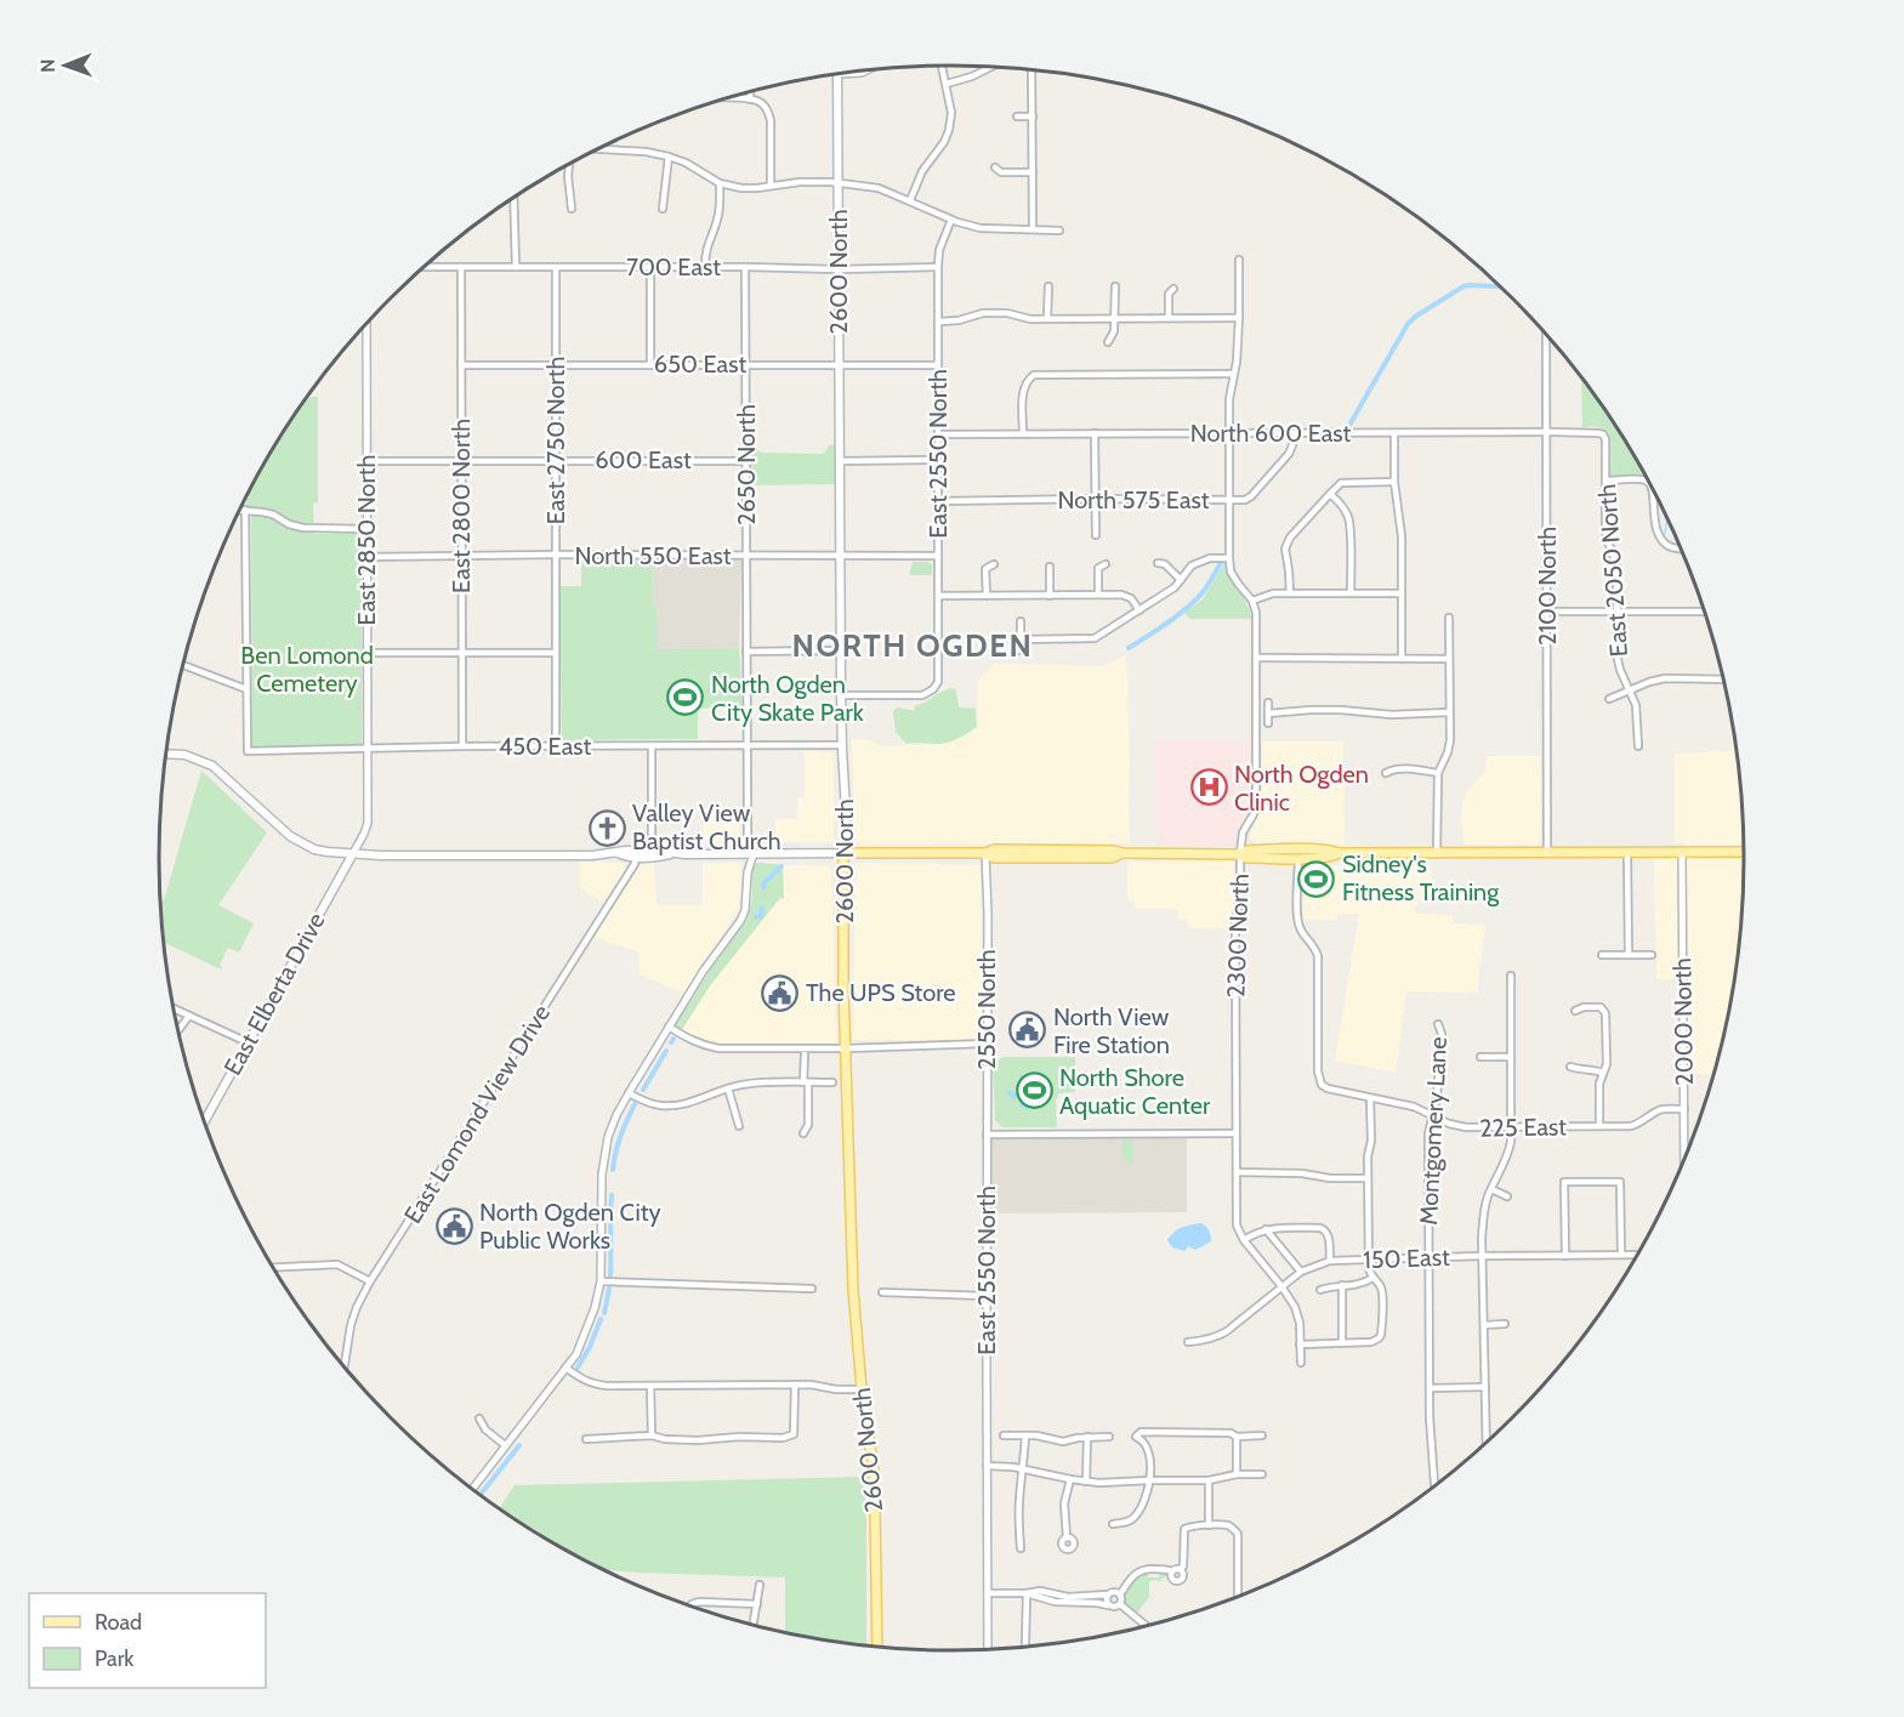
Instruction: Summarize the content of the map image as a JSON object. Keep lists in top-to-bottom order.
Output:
{
  "streets": {
    "main road": ["2600 North", "East Elberta Drive"],
    "street": [
      "700 East",
      "650 East",
      "North 600 East",
      "East 2750 North",
      "East 2550 North",
      "600 East",
      "2650 North",
      "North 575 East",
      "East 2800 North",
      "East 2850 North",
      "North 550 East",
      "East 2050 North",
      "2100 North",
      "450 East",
      "2300 North",
      "2550 North",
      "2000 North",
      "East Lomond View Drive",
      "225 East",
      "Montgomery Lane",
      "150 East"
    ]
  },
  "crossings": [
    ["700 East", "2600 North"],
    ["700 East", "East 2750 North"],
    ["700 East", "East 2550 North"],
    ["700 East", "2650 North"],
    ["700 East", "East 2800 North"],
    ["2600 North", "650 East"],
    ["2600 North", "East 2550 North"],
    ["2600 North", "North 550 East"],
    ["2600 North", "450 East"],
    ["650 East", "East 2750 North"],
    ["650 East", "East 2550 North"],
    ["650 East", "2650 North"],
    ["650 East", "East 2800 North"],
    ["North 600 East", "East 2550 North"],
    ["North 600 East", "North 575 East"],
    ["North 600 East", "East 2050 North"],
    ["North 600 East", "2100 North"],
    ["East 2750 North", "600 East"],
    ["East 2750 North", "North 550 East"],
    ["East 2750 North", "450 East"],
    ["East 2550 North", "North 575 East"],
    ["East 2550 North", "North 550 East"],
    ["East 2550 North", "2550 North"],
    ["600 East", "2650 North"],
    ["600 East", "East 2800 North"],
    ["600 East", "East 2850 North"],
    ["2650 North", "North 550 East"],
    ["2650 North", "450 East"],
    ["East 2800 North", "North 550 East"],
    ["East 2800 North", "450 East"],
    ["East 2850 North", "North 550 East"],
    ["East 2850 North", "450 East"],
    ["East 2850 North", "East Elberta Drive"],
    ["2000 North", "225 East"],
    ["225 East", "Montgomery Lane"],
    ["Montgomery Lane", "150 East"]
  ],
  "districts": ["NORTH OGDEN"],
  "parks": ["Ben Lomond Cemetery"],
  "places": {
    "sports": ["North Ogden City Skate Park", "Sidney's Fitness Training", "North Shore Aquatic Center"],
    "hospital": ["North Ogden Clinic"],
    "church": ["Valley View Baptist Church"],
    "public building": ["The UPS Store", "North View Fire Station", "North Ogden City Public Works"]
  },
  "legend": ["Road", "Park"],
  "north": "left"
}
